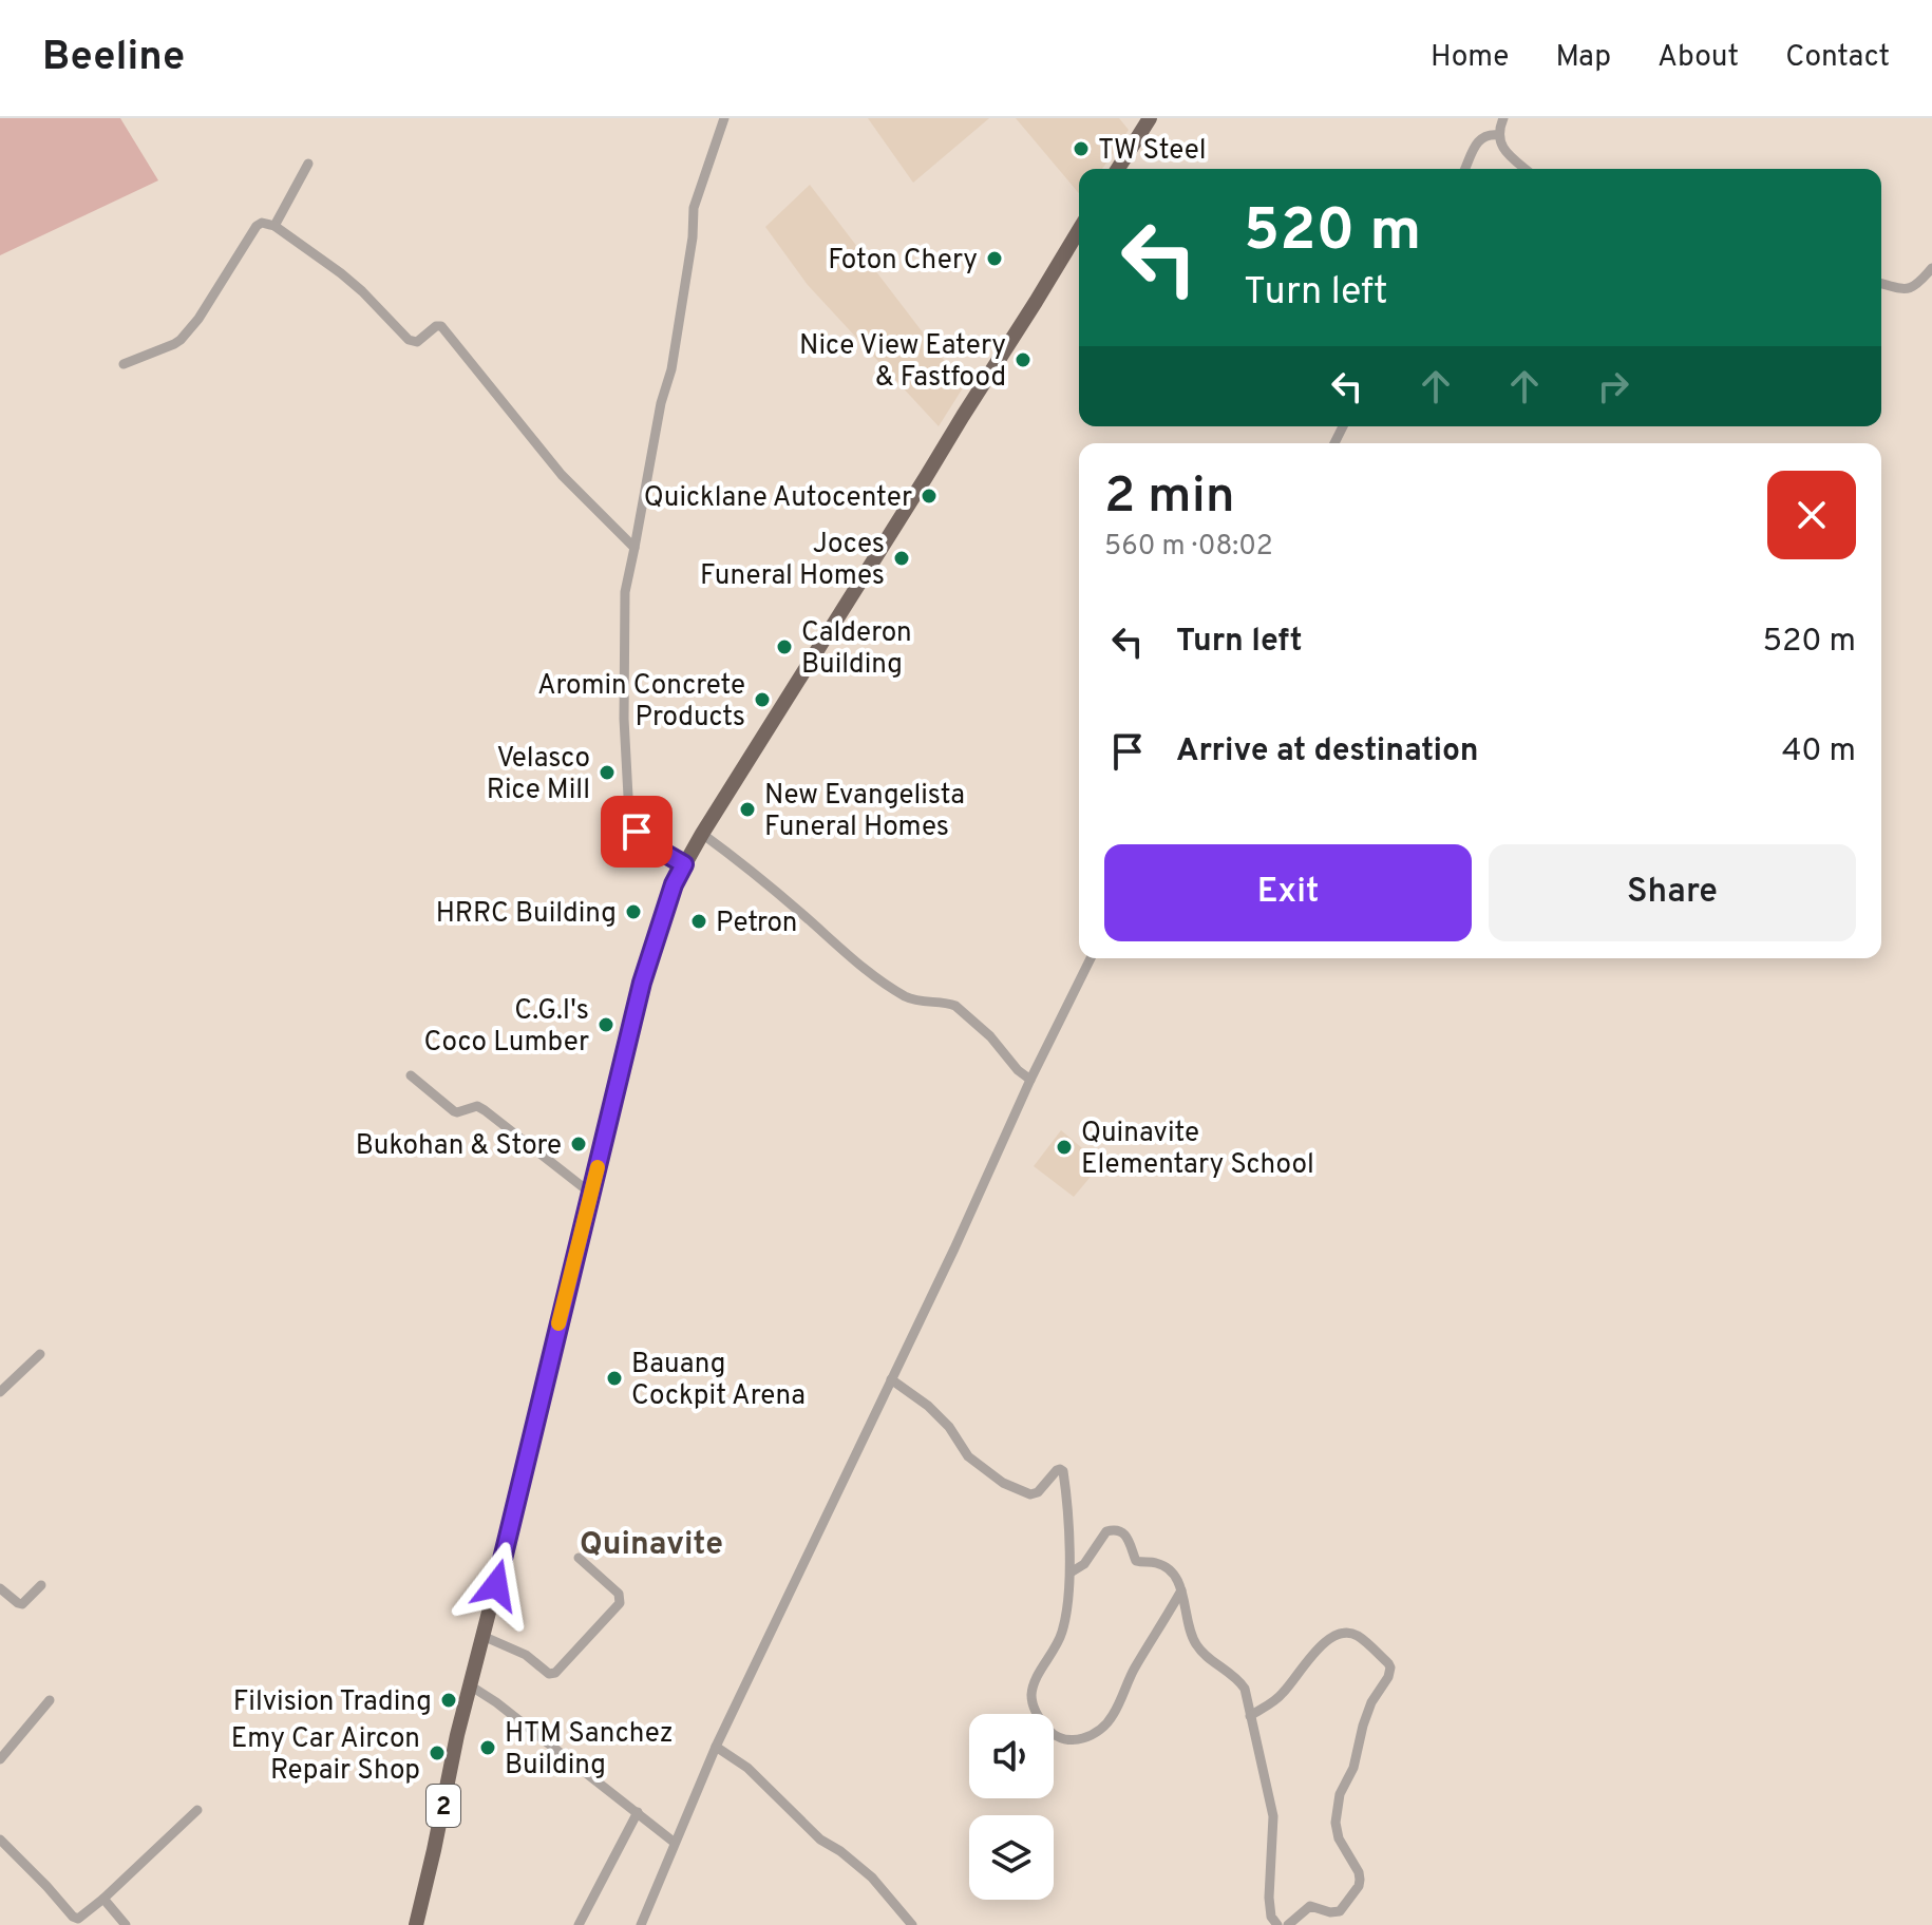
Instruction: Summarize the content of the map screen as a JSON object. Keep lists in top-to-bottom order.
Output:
{
  "streets": {
    "highway": ["2"]
  },
  "districts": ["Quinavite"],
  "places": [
    "TW Steel",
    "Foton Chery",
    "Nice View Eatery & Fastfood",
    "Quicklane Autocenter",
    "Joces Funeral Homes",
    "Calderon Building",
    "Aromin Concrete Products",
    "Velasco Rice Mill",
    "New Evangelista Funeral Homes",
    "HRRC Building",
    "Petron",
    "C.G.I's Coco Lumber",
    "Bukohan & Store",
    "Quinavite Elementary School",
    "Bauang Cockpit Arena",
    "Filvision Trading",
    "HTM Sanchez Building",
    "Emy Car Aircon Repair Shop"
  ],
  "page": {
    "header": "Beeline",
    "nav": [
      "Home",
      "Map",
      "About",
      "Contact"
    ],
    "turn": ["520 m", "Turn left"],
    "heading": ["2 min", "560 m · 08:02"],
    "list": [
      {
        "name": "Turn left",
        "value": "520 m"
      },
      {
        "name": "Arrive at destination",
        "value": "40 m"
      }
    ],
    "buttons": ["Exit", "Share"]
  }
}
